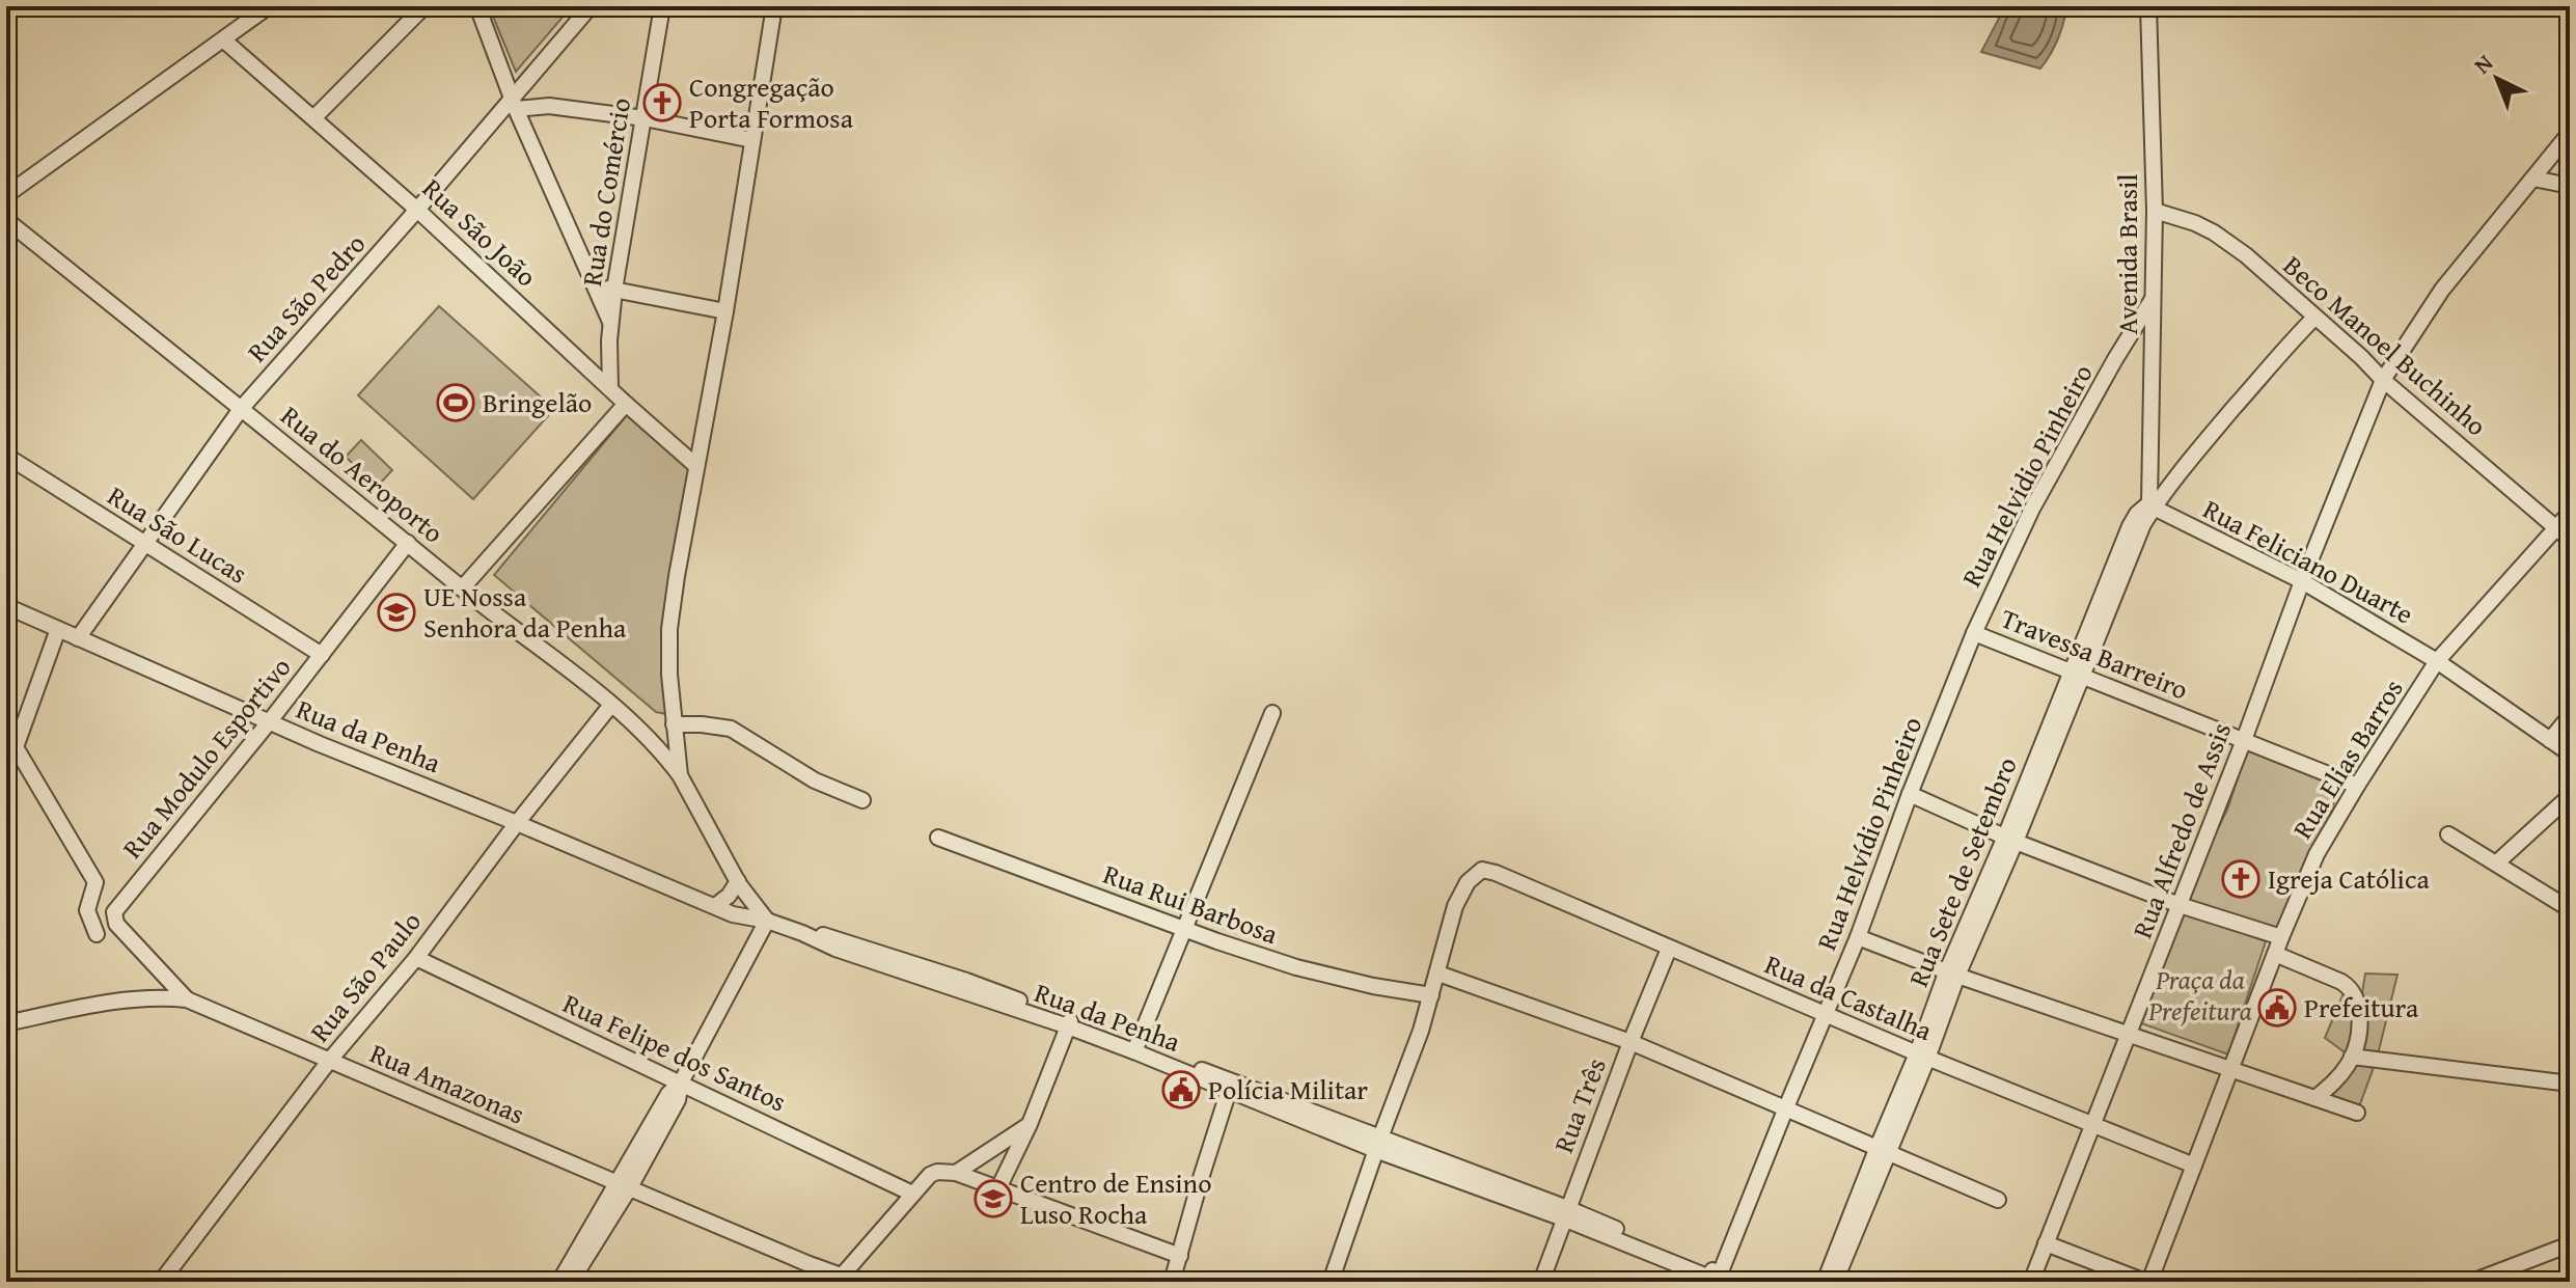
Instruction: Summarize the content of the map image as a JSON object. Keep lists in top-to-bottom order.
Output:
{
  "streets": {
    "street": [
      "Rua do Comércio",
      "Rua São João",
      "Avenida Brasil",
      "Rua São Pedro",
      "Beco Manoel Buchinho",
      "Rua do Aeroporto",
      "Rua Helvidio Pinheiro",
      "Rua São Lucas",
      "Rua Feliciano Duarte",
      "Travessa Barreiro",
      "Rua da Penha",
      "Rua Modulo Esportivo",
      "Rua Elias Barros",
      "Rua Alfredo de Assis",
      "Rua Helvídio Pinheiro",
      "Rua Sete de Setembro",
      "Rua Rui Barbosa",
      "Rua São Paulo",
      "Rua da Castalha",
      "Rua Felipe dos Santos",
      "Rua Amazonas",
      "Rua Três"
    ]
  },
  "crossings": [
    ["Rua do Comércio", "Rua São João"],
    ["Rua São João", "Rua São Pedro"],
    ["Avenida Brasil", "Beco Manoel Buchinho"],
    ["Avenida Brasil", "Rua Helvidio Pinheiro"],
    ["Avenida Brasil", "Rua Feliciano Duarte"],
    ["Avenida Brasil", "Rua Sete de Setembro"],
    ["Rua São Pedro", "Rua do Aeroporto"],
    ["Rua São Pedro", "Rua São Lucas"],
    ["Rua São Pedro", "Rua da Penha"],
    ["Beco Manoel Buchinho", "Rua Elias Barros"],
    ["Beco Manoel Buchinho", "Rua Alfredo de Assis"],
    ["Beco Manoel Buchinho", "Rua Sete de Setembro"],
    ["Rua do Aeroporto", "Rua Modulo Esportivo"],
    ["Rua do Aeroporto", "Rua São Paulo"],
    ["Rua Helvidio Pinheiro", "Travessa Barreiro"],
    ["Rua Helvidio Pinheiro", "Rua Helvídio Pinheiro"],
    ["Rua São Lucas", "Rua Modulo Esportivo"],
    ["Rua Feliciano Duarte", "Rua Elias Barros"],
    ["Rua Feliciano Duarte", "Rua Alfredo de Assis"],
    ["Rua Feliciano Duarte", "Rua Sete de Setembro"],
    ["Travessa Barreiro", "Rua Elias Barros"],
    ["Travessa Barreiro", "Rua Alfredo de Assis"],
    ["Travessa Barreiro", "Rua Helvídio Pinheiro"],
    ["Travessa Barreiro", "Rua Sete de Setembro"],
    ["Rua da Penha", "Rua Modulo Esportivo"],
    ["Rua da Penha", "Rua Helvídio Pinheiro"],
    ["Rua da Penha", "Rua São Paulo"],
    ["Rua da Penha", "Rua Três"],
    ["Rua Modulo Esportivo", "Rua Amazonas"],
    ["Rua Elias Barros", "Rua da Castalha"],
    ["Rua Alfredo de Assis", "Rua da Castalha"],
    ["Rua Helvídio Pinheiro", "Rua da Castalha"],
    ["Rua Sete de Setembro", "Rua da Castalha"],
    ["Rua São Paulo", "Rua Felipe dos Santos"],
    ["Rua São Paulo", "Rua Amazonas"],
    ["Rua da Castalha", "Rua Três"]
  ],
  "parks": ["Praça da Prefeitura"],
  "places": {
    "church": ["Congregação Porta Formosa", "Igreja Católica"],
    "sports": ["Bringelão"],
    "school or university": ["UE Nossa Senhora da Penha", "Centro de Ensino Luso Rocha"],
    "public building": ["Prefeitura", "Polícia Militar"]
  },
  "north": "top left"
}
